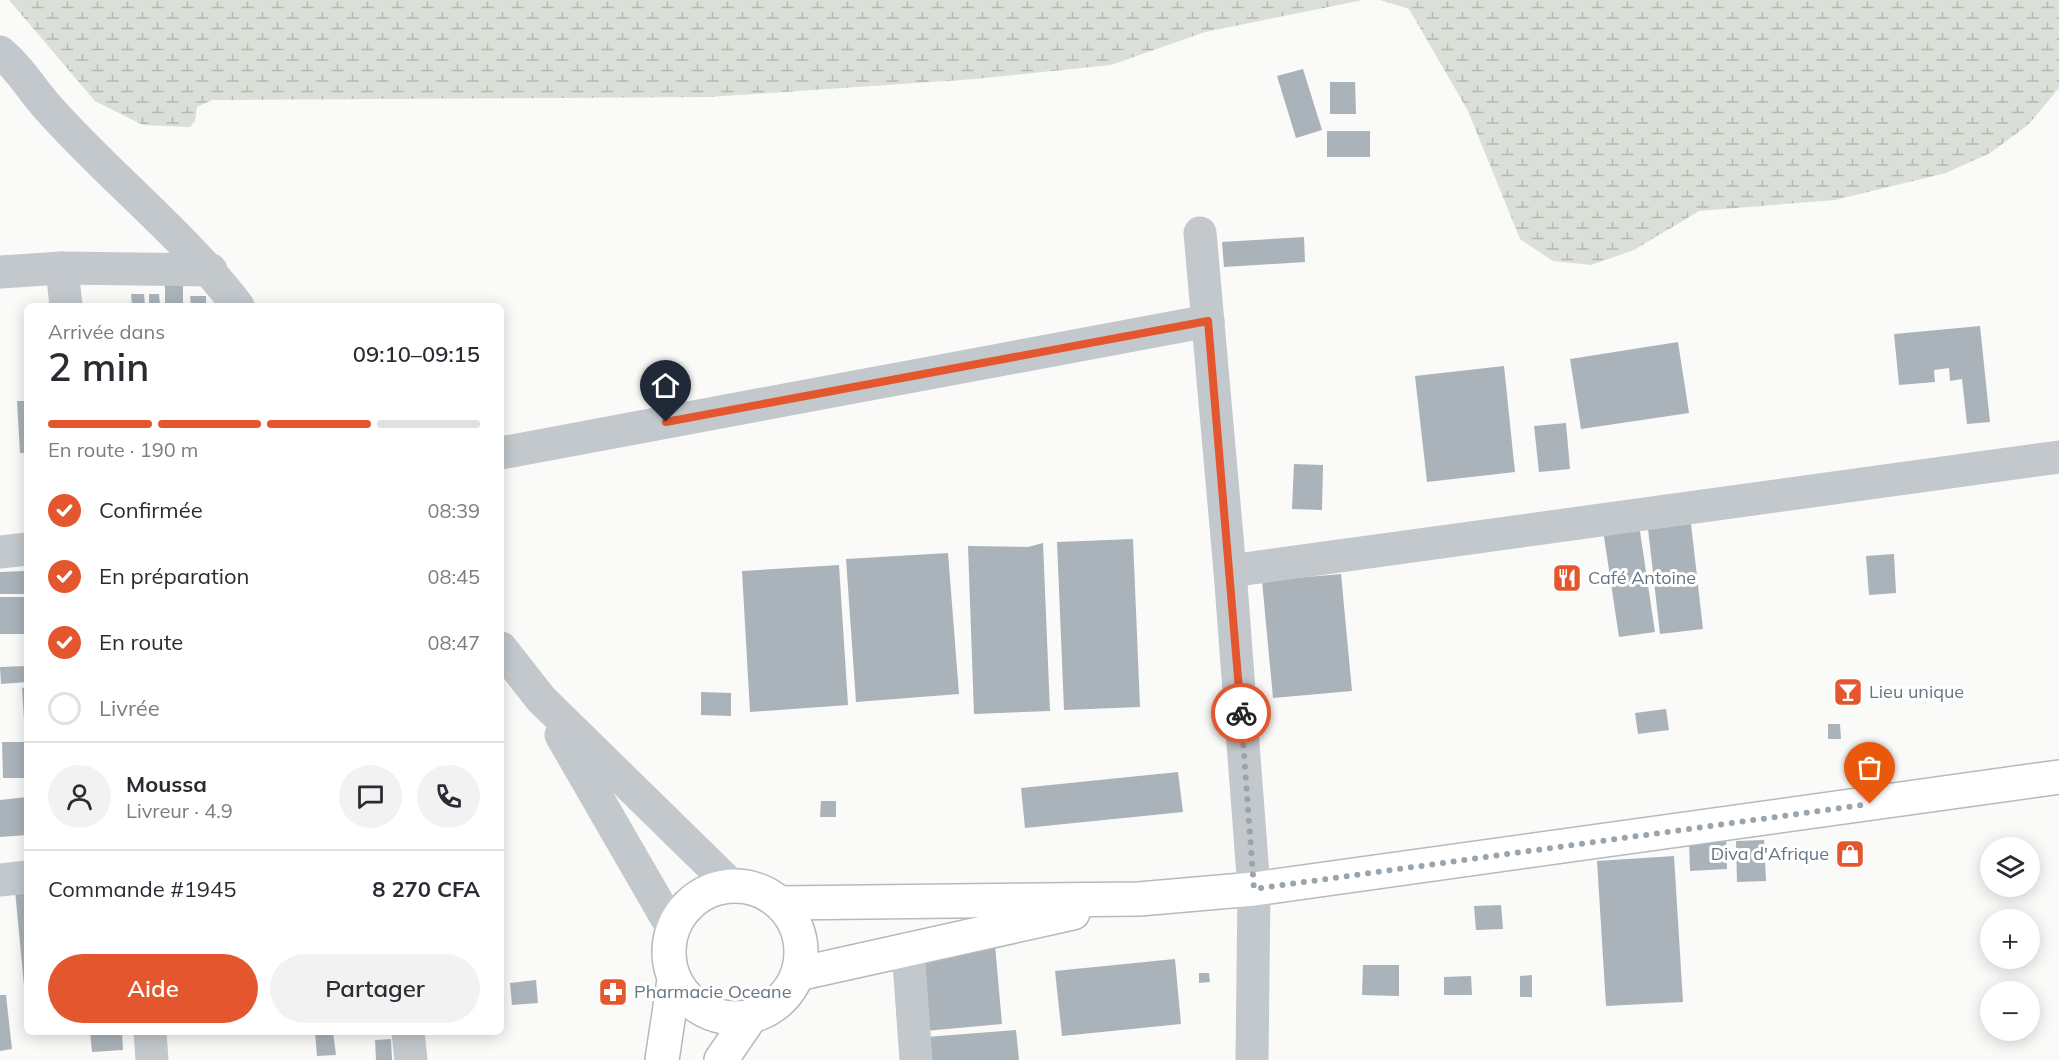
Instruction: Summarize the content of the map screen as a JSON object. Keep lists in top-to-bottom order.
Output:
{
  "places": {
    "restaurant": ["Café Antoine"],
    "bar": ["Lieu unique"],
    "shop": ["Diva d'Afrique"],
    "pharmacy": ["Pharmacie Oceane"]
  },
  "page": {
    "heading": ["2 min", "Arrivée dans", "09:10–09:15"],
    "panel": [
      "Moussa",
      "Livreur · 4.9",
      "Commande #1945",
      "8 270 CFA"
    ],
    "bar": "En route · 190 m",
    "list": [
      ["Confirmée", "08:39"],
      ["En préparation", "08:45"],
      ["En route", "08:47"],
      "Livrée"
    ],
    "map_buttons": ["+", "−"],
    "buttons": ["Aide", "Partager"]
  }
}
